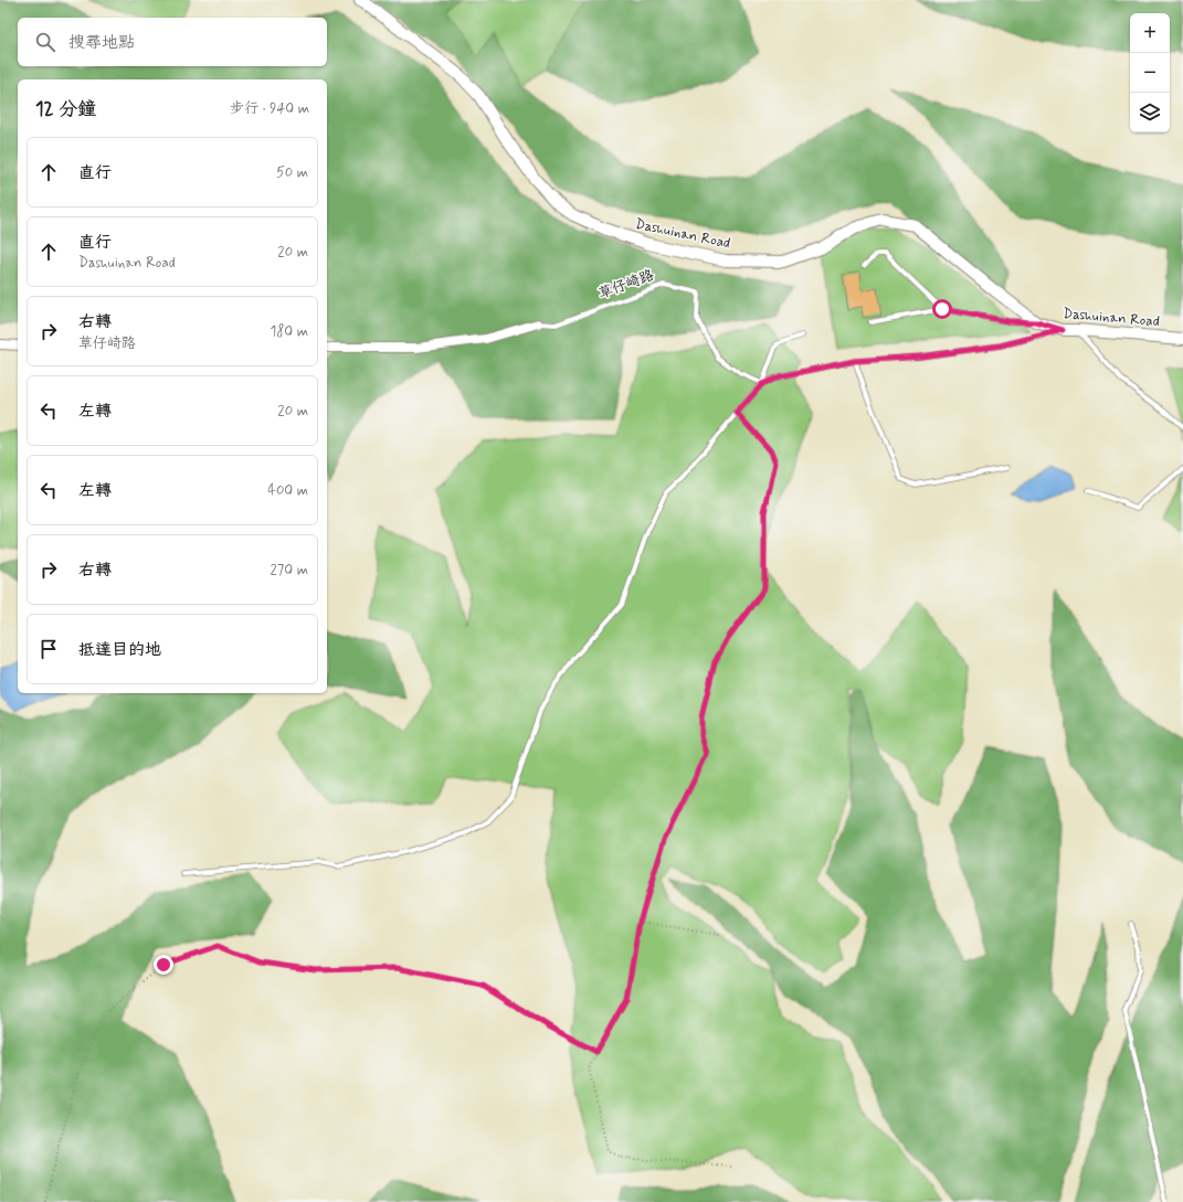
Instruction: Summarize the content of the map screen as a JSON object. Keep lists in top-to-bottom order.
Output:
{
  "streets": {
    "street": ["Dashuinan Road", "草仔崎路"]
  },
  "page": {
    "map_buttons": ["+", "−"],
    "search": "搜尋地點",
    "heading": ["12 分鐘", "步行 · 940 m"],
    "list": [
      ["直行", "50 m"],
      ["直行", "Dashuinan Road", "20 m"],
      ["右轉", "草仔崎路", "180 m"],
      ["左轉", "20 m"],
      ["左轉", "400 m"],
      ["右轉", "270 m"],
      "抵達目的地"
    ]
  }
}
